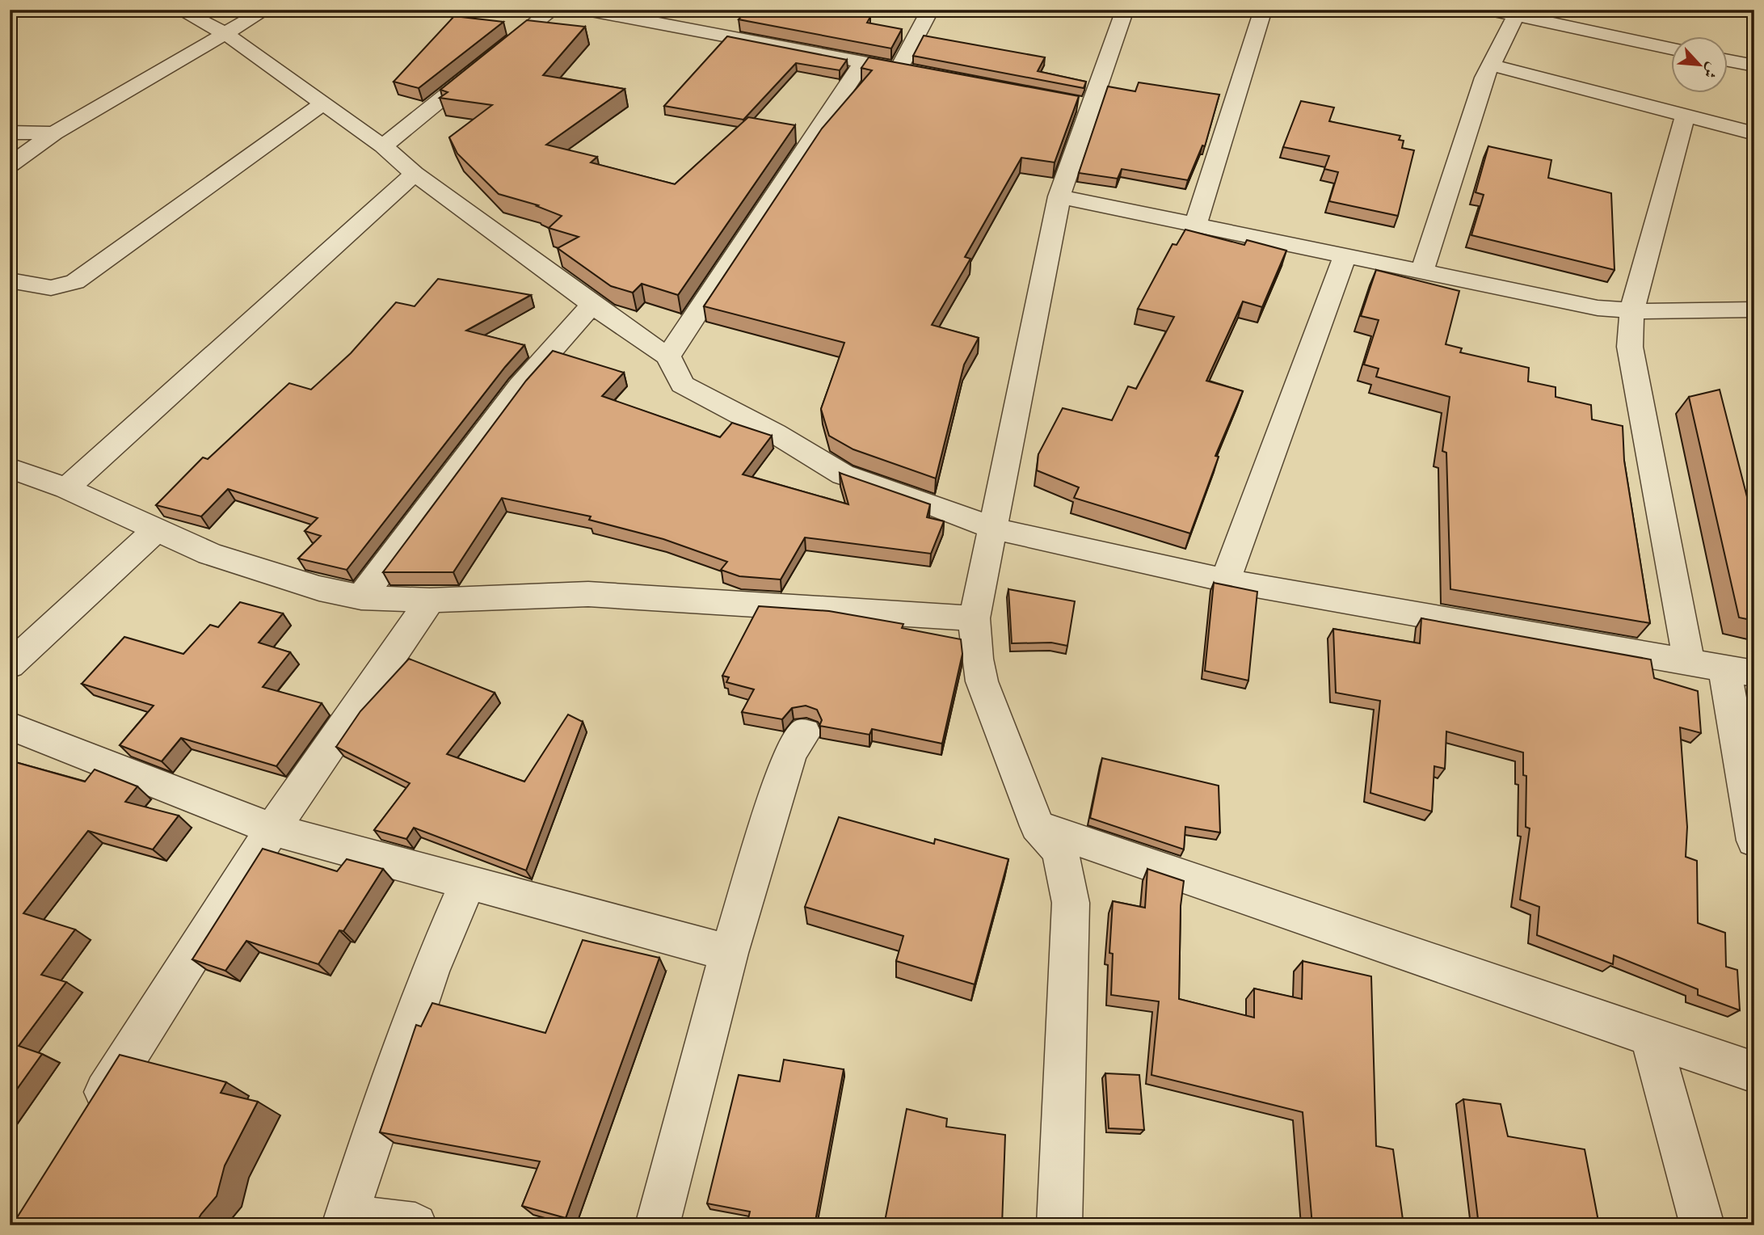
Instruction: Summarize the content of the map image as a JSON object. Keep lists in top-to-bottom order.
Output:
{
  "north": "bottom right"
}
